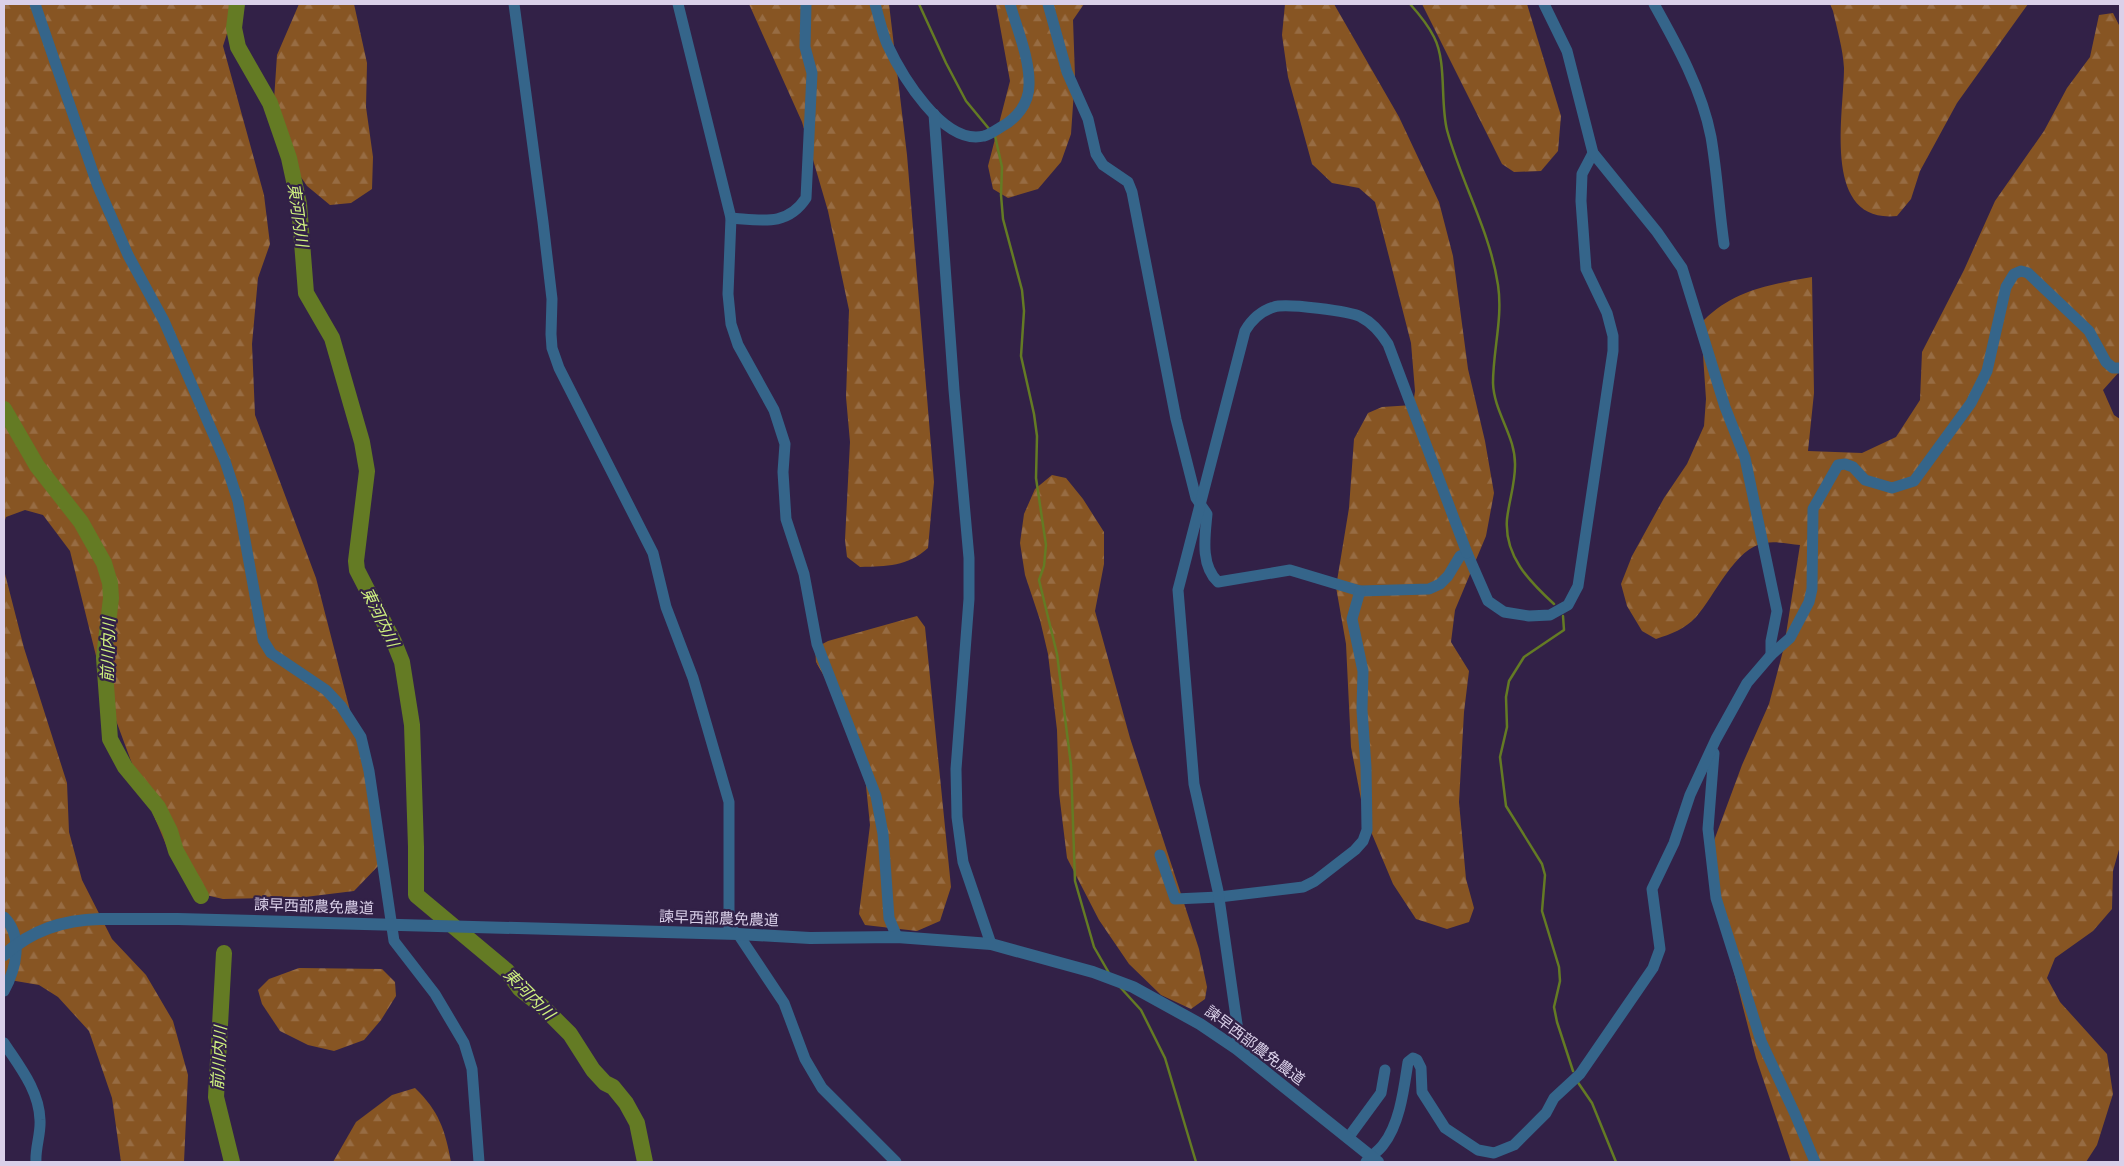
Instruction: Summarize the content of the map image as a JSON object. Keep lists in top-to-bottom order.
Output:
{
  "streets": {
    "street": ["諫早西部農免農道"]
  },
  "water": ["東河内川", "前川内川"]
}
